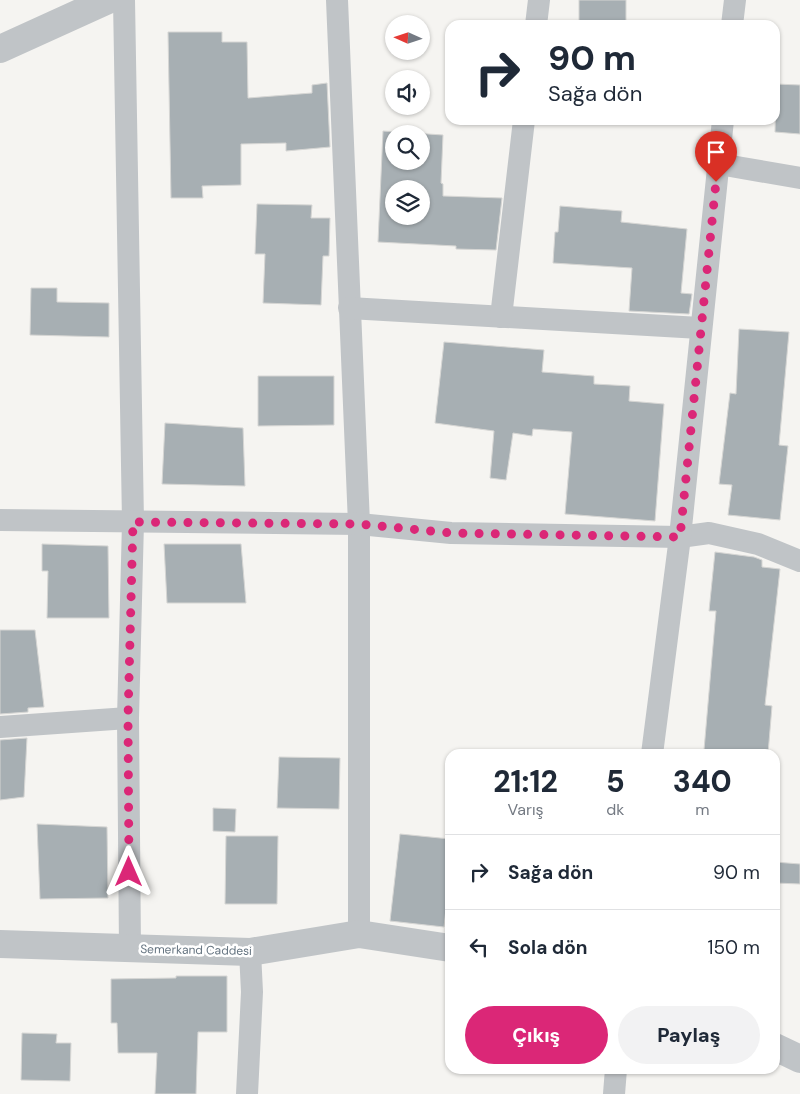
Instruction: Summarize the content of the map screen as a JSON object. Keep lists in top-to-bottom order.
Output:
{
  "streets": {
    "street": ["Semerkand Caddesi"]
  },
  "north": "left",
  "page": {
    "turn": ["90 m", "Sağa dön"],
    "eta": [
      "21:12",
      "Varış",
      "5",
      "dk",
      "340",
      "m"
    ],
    "list": [
      {
        "name": "Sağa dön",
        "value": "90 m"
      },
      {
        "name": "Sola dön",
        "value": "150 m"
      }
    ],
    "buttons": ["Çıkış", "Paylaş"]
  }
}
